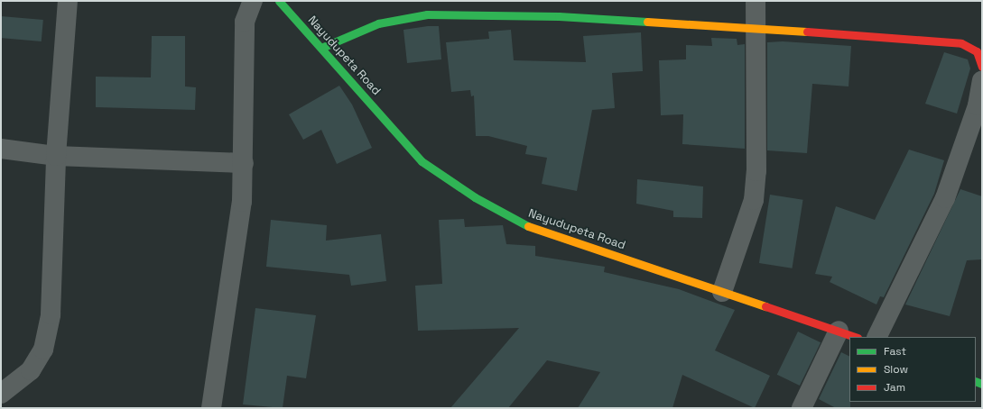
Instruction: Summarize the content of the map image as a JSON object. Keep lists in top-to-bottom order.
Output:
{
  "streets": {
    "street": ["Nayudupeta Road"]
  },
  "legend": ["Fast", "Slow", "Jam"]
}
